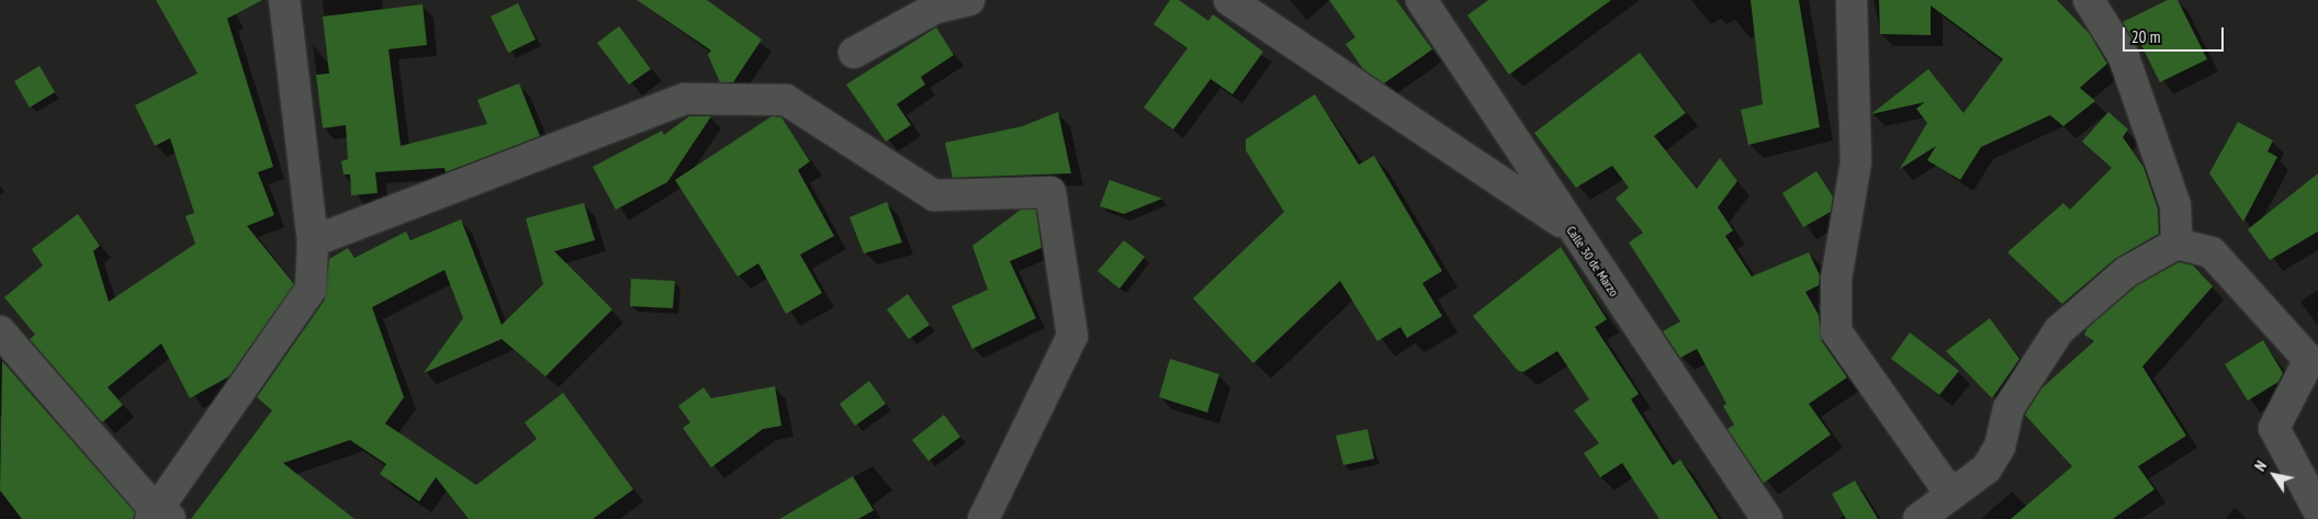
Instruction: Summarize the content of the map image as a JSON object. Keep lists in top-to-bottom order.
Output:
{
  "streets": {
    "street": ["Calle 30 de Marzo"]
  },
  "scale_bar": "20 m",
  "north": "top left"
}
